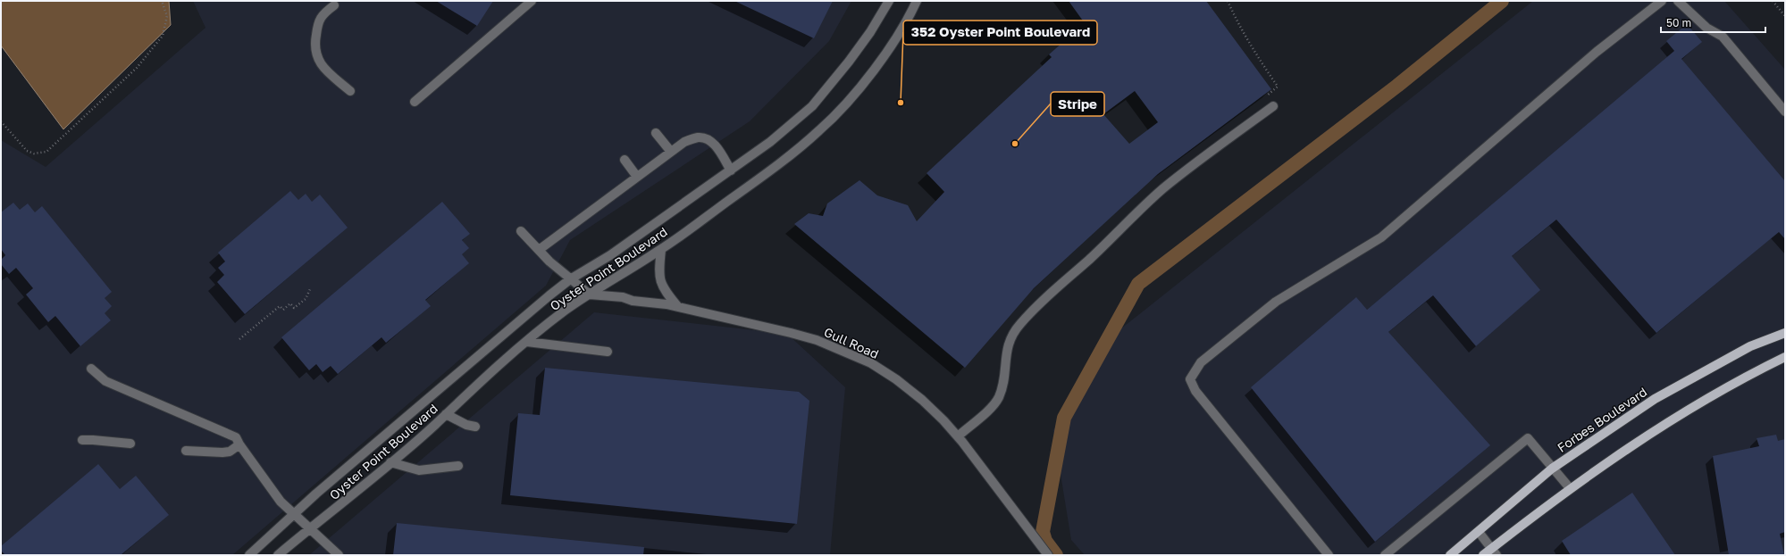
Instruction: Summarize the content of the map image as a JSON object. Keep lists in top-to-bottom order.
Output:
{
  "streets": {
    "main road": ["Forbes Boulevard"],
    "street": ["Oyster Point Boulevard", "Gull Road"]
  },
  "crossings": [
    ["Oyster Point Boulevard", "Gull Road"]
  ],
  "places": ["352 Oyster Point Boulevard", "Stripe"],
  "scale_bar": "50 m"
}
